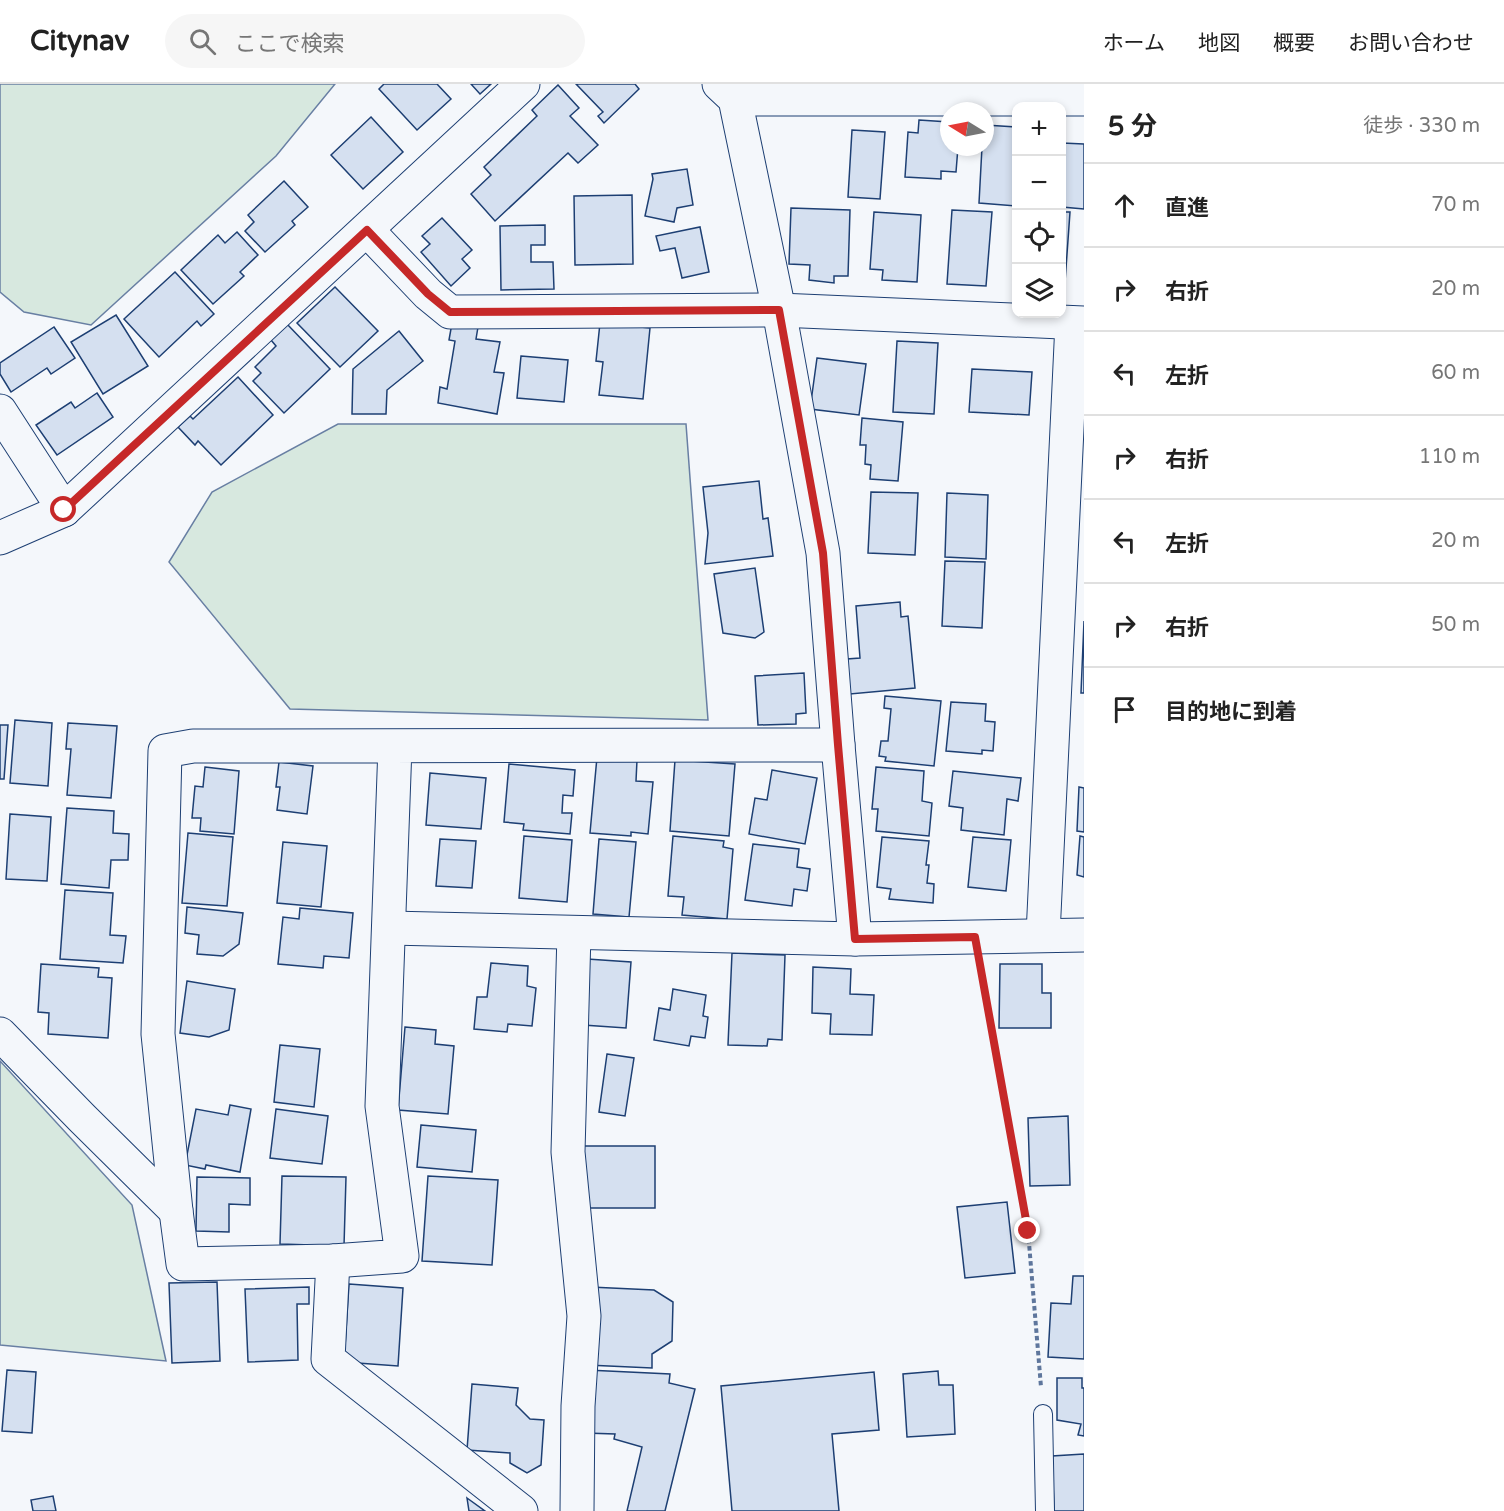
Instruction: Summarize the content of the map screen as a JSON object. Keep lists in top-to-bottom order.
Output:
{
  "north": "left",
  "page": {
    "header": "Citynav",
    "search": "ここで検索",
    "nav": [
      "ホーム",
      "地図",
      "概要",
      "お問い合わせ"
    ],
    "heading": ["5 分", "徒歩 · 330 m"],
    "map_buttons": ["+", "−"],
    "list": [
      ["直進", "70 m"],
      ["右折", "20 m"],
      ["左折", "60 m"],
      ["右折", "110 m"],
      ["左折", "20 m"],
      ["右折", "50 m"],
      "目的地に到着"
    ]
  }
}
